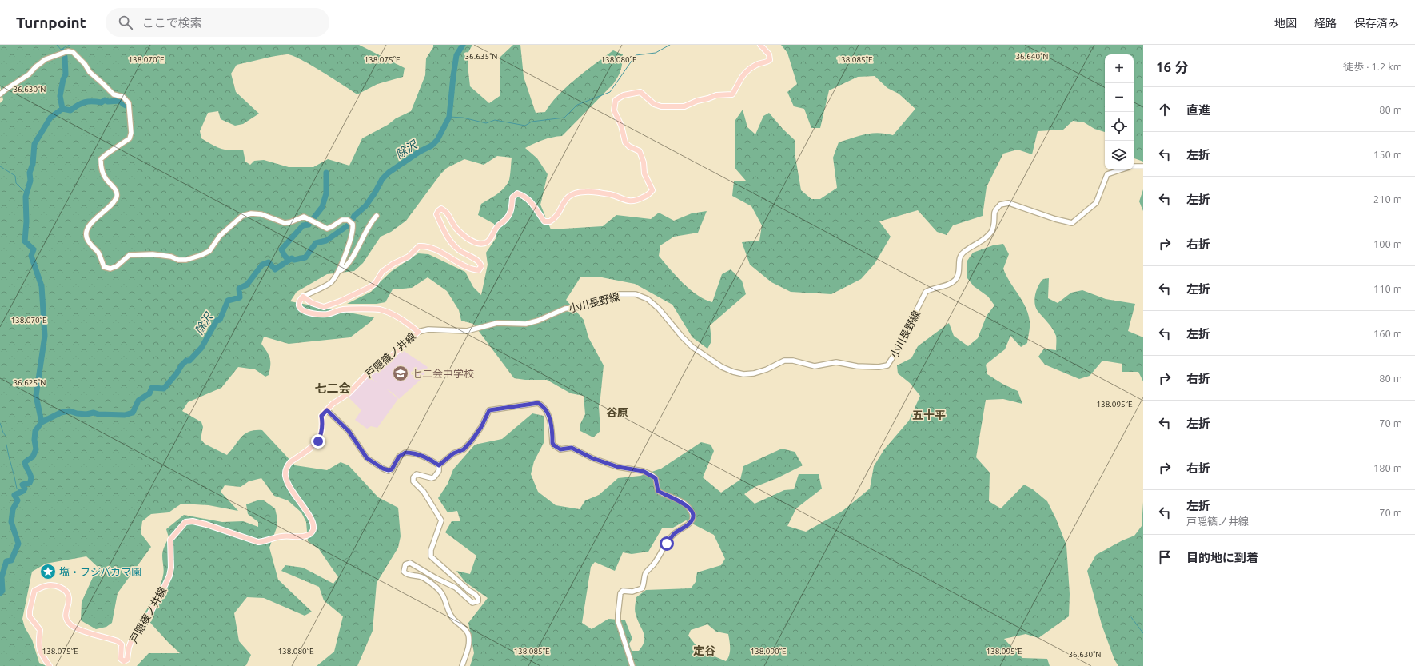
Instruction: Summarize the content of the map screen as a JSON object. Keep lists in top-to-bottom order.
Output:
{
  "streets": {
    "main road": ["小川長野線", "戸隠篠ノ井線"]
  },
  "crossings": [
    ["小川長野線", "戸隠篠ノ井線"]
  ],
  "districts": [
    "七二会",
    "谷原",
    "五十平",
    "定谷"
  ],
  "water": ["除沢"],
  "places": {
    "school or university": ["七二会中学校"],
    "place": ["塩・フジバカマ園"]
  },
  "page": {
    "header": "Turnpoint",
    "search": "ここで検索",
    "nav": ["地図", "経路", "保存済み"],
    "heading": ["16 分", "徒歩 · 1.2 km"],
    "map_buttons": ["+", "−"],
    "list": [
      ["直進", "80 m"],
      ["左折", "150 m"],
      ["左折", "210 m"],
      ["右折", "100 m"],
      ["左折", "110 m"],
      ["左折", "160 m"],
      ["右折", "80 m"],
      ["左折", "70 m"],
      ["右折", "180 m"],
      ["左折", "戸隠篠ノ井線", "70 m"],
      "目的地に到着"
    ]
  },
  "coordinates": [
    "36.640°N",
    "36.635°N",
    "138.070°E",
    "138.075°E",
    "138.080°E",
    "138.085°E",
    "36.630°N",
    "36.625°N",
    "138.095°E",
    "138.090°E"
  ]
}
